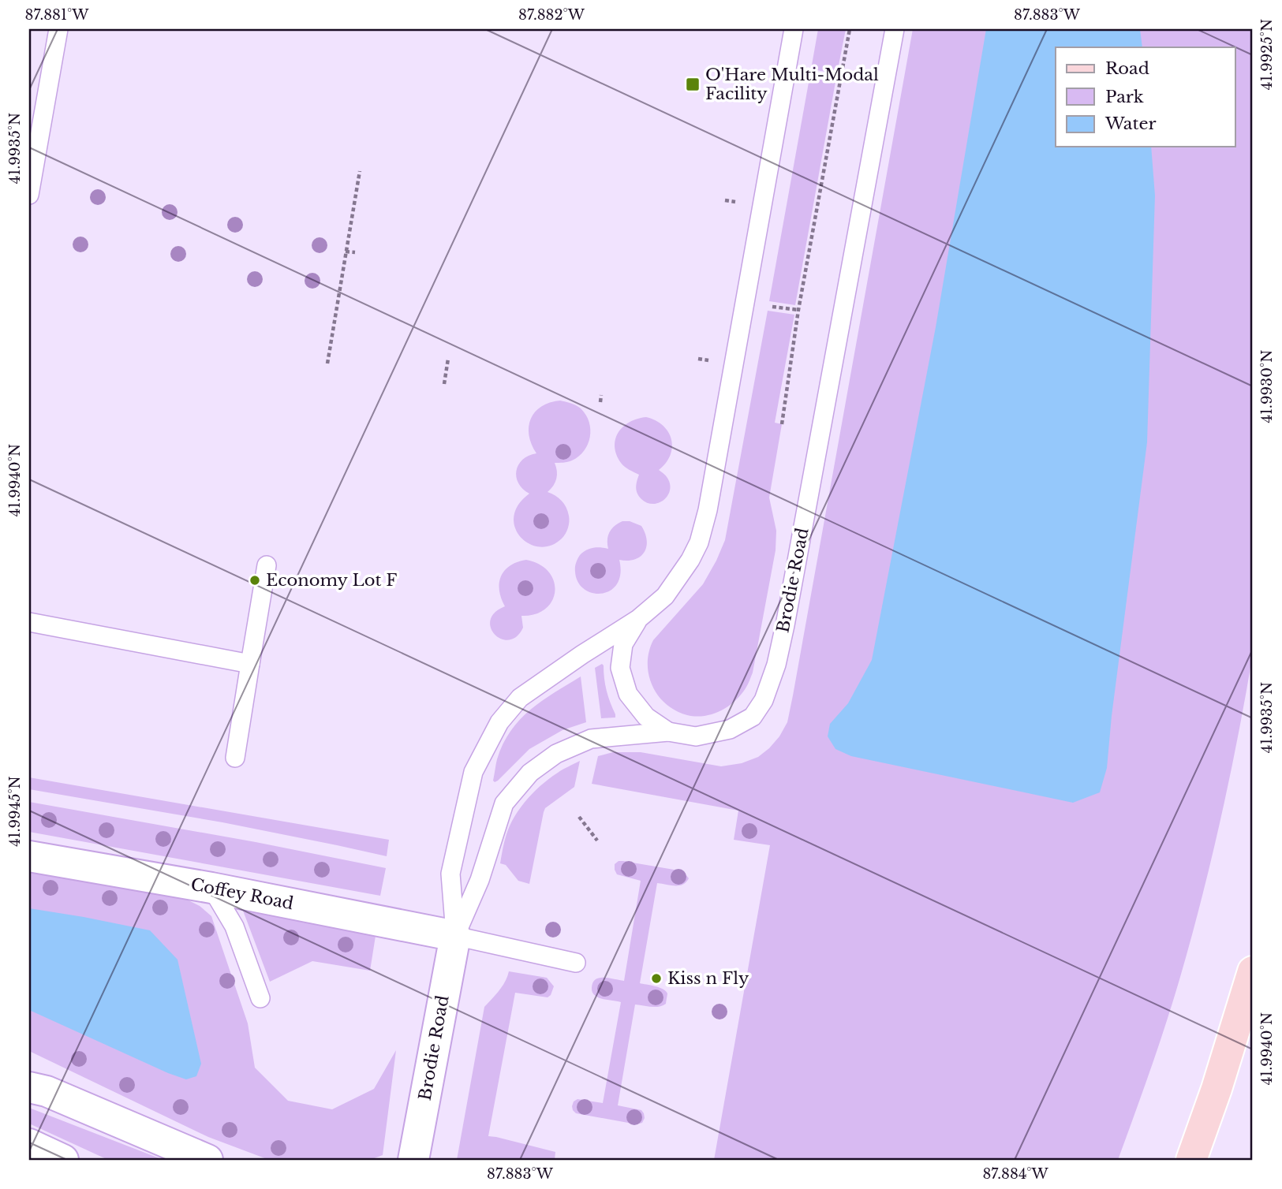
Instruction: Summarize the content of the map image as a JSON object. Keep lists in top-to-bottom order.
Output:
{
  "streets": {
    "street": ["Brodie Road", "Coffey Road"]
  },
  "crossings": [
    ["Brodie Road", "Coffey Road"]
  ],
  "places": {
    "transit": ["O'Hare Multi-Modal Facility"],
    "other": ["Economy Lot F", "Kiss n Fly"]
  },
  "legend": ["Road", "Park", "Water"],
  "coordinates": [
    "87.881°W",
    "87.882°W",
    "87.883°W",
    "41.9925°N",
    "41.9935°N",
    "41.9930°N",
    "41.9940°N",
    "41.9945°N",
    "87.884°W"
  ]
}
